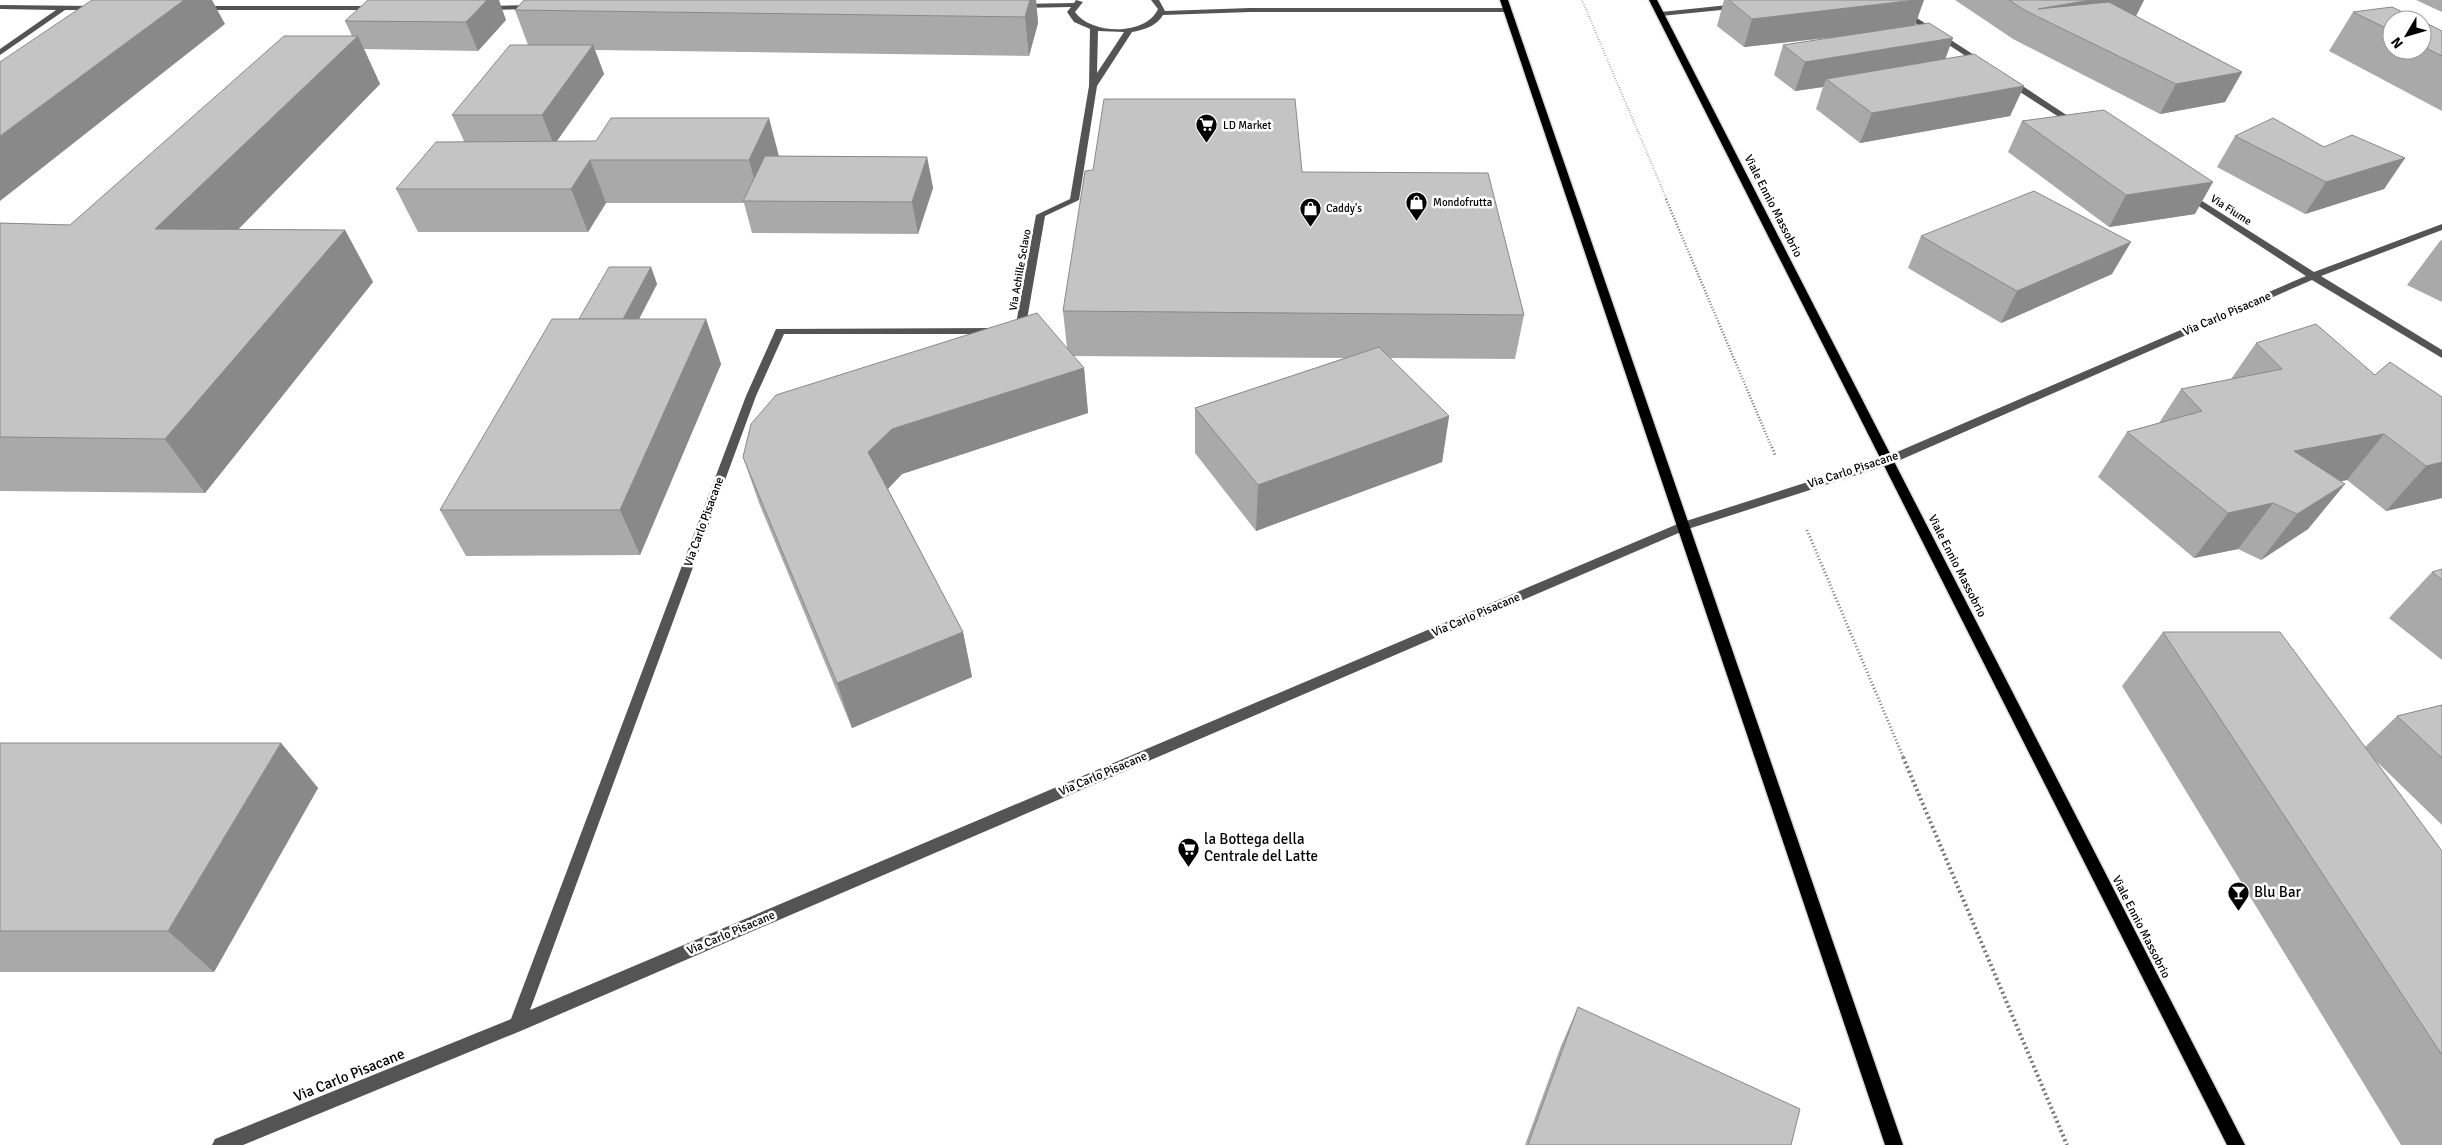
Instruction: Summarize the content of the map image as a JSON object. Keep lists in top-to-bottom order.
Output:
{
  "streets": {
    "main road": ["Viale Ennio Massobrio"],
    "street": ["Via Fiume", "Via Achille Sclavo", "Via Carlo Pisacane"]
  },
  "crossings": [
    ["Viale Ennio Massobrio", "Via Carlo Pisacane"],
    ["Via Fiume", "Via Carlo Pisacane"],
    ["Via Achille Sclavo", "Via Carlo Pisacane"]
  ],
  "places": {
    "supermarket": ["LD Market", "la Bottega della Centrale del Latte"],
    "shop": ["Mondofrutta", "Caddy's"],
    "bar": ["Blu Bar"]
  },
  "north": "bottom left"
}
